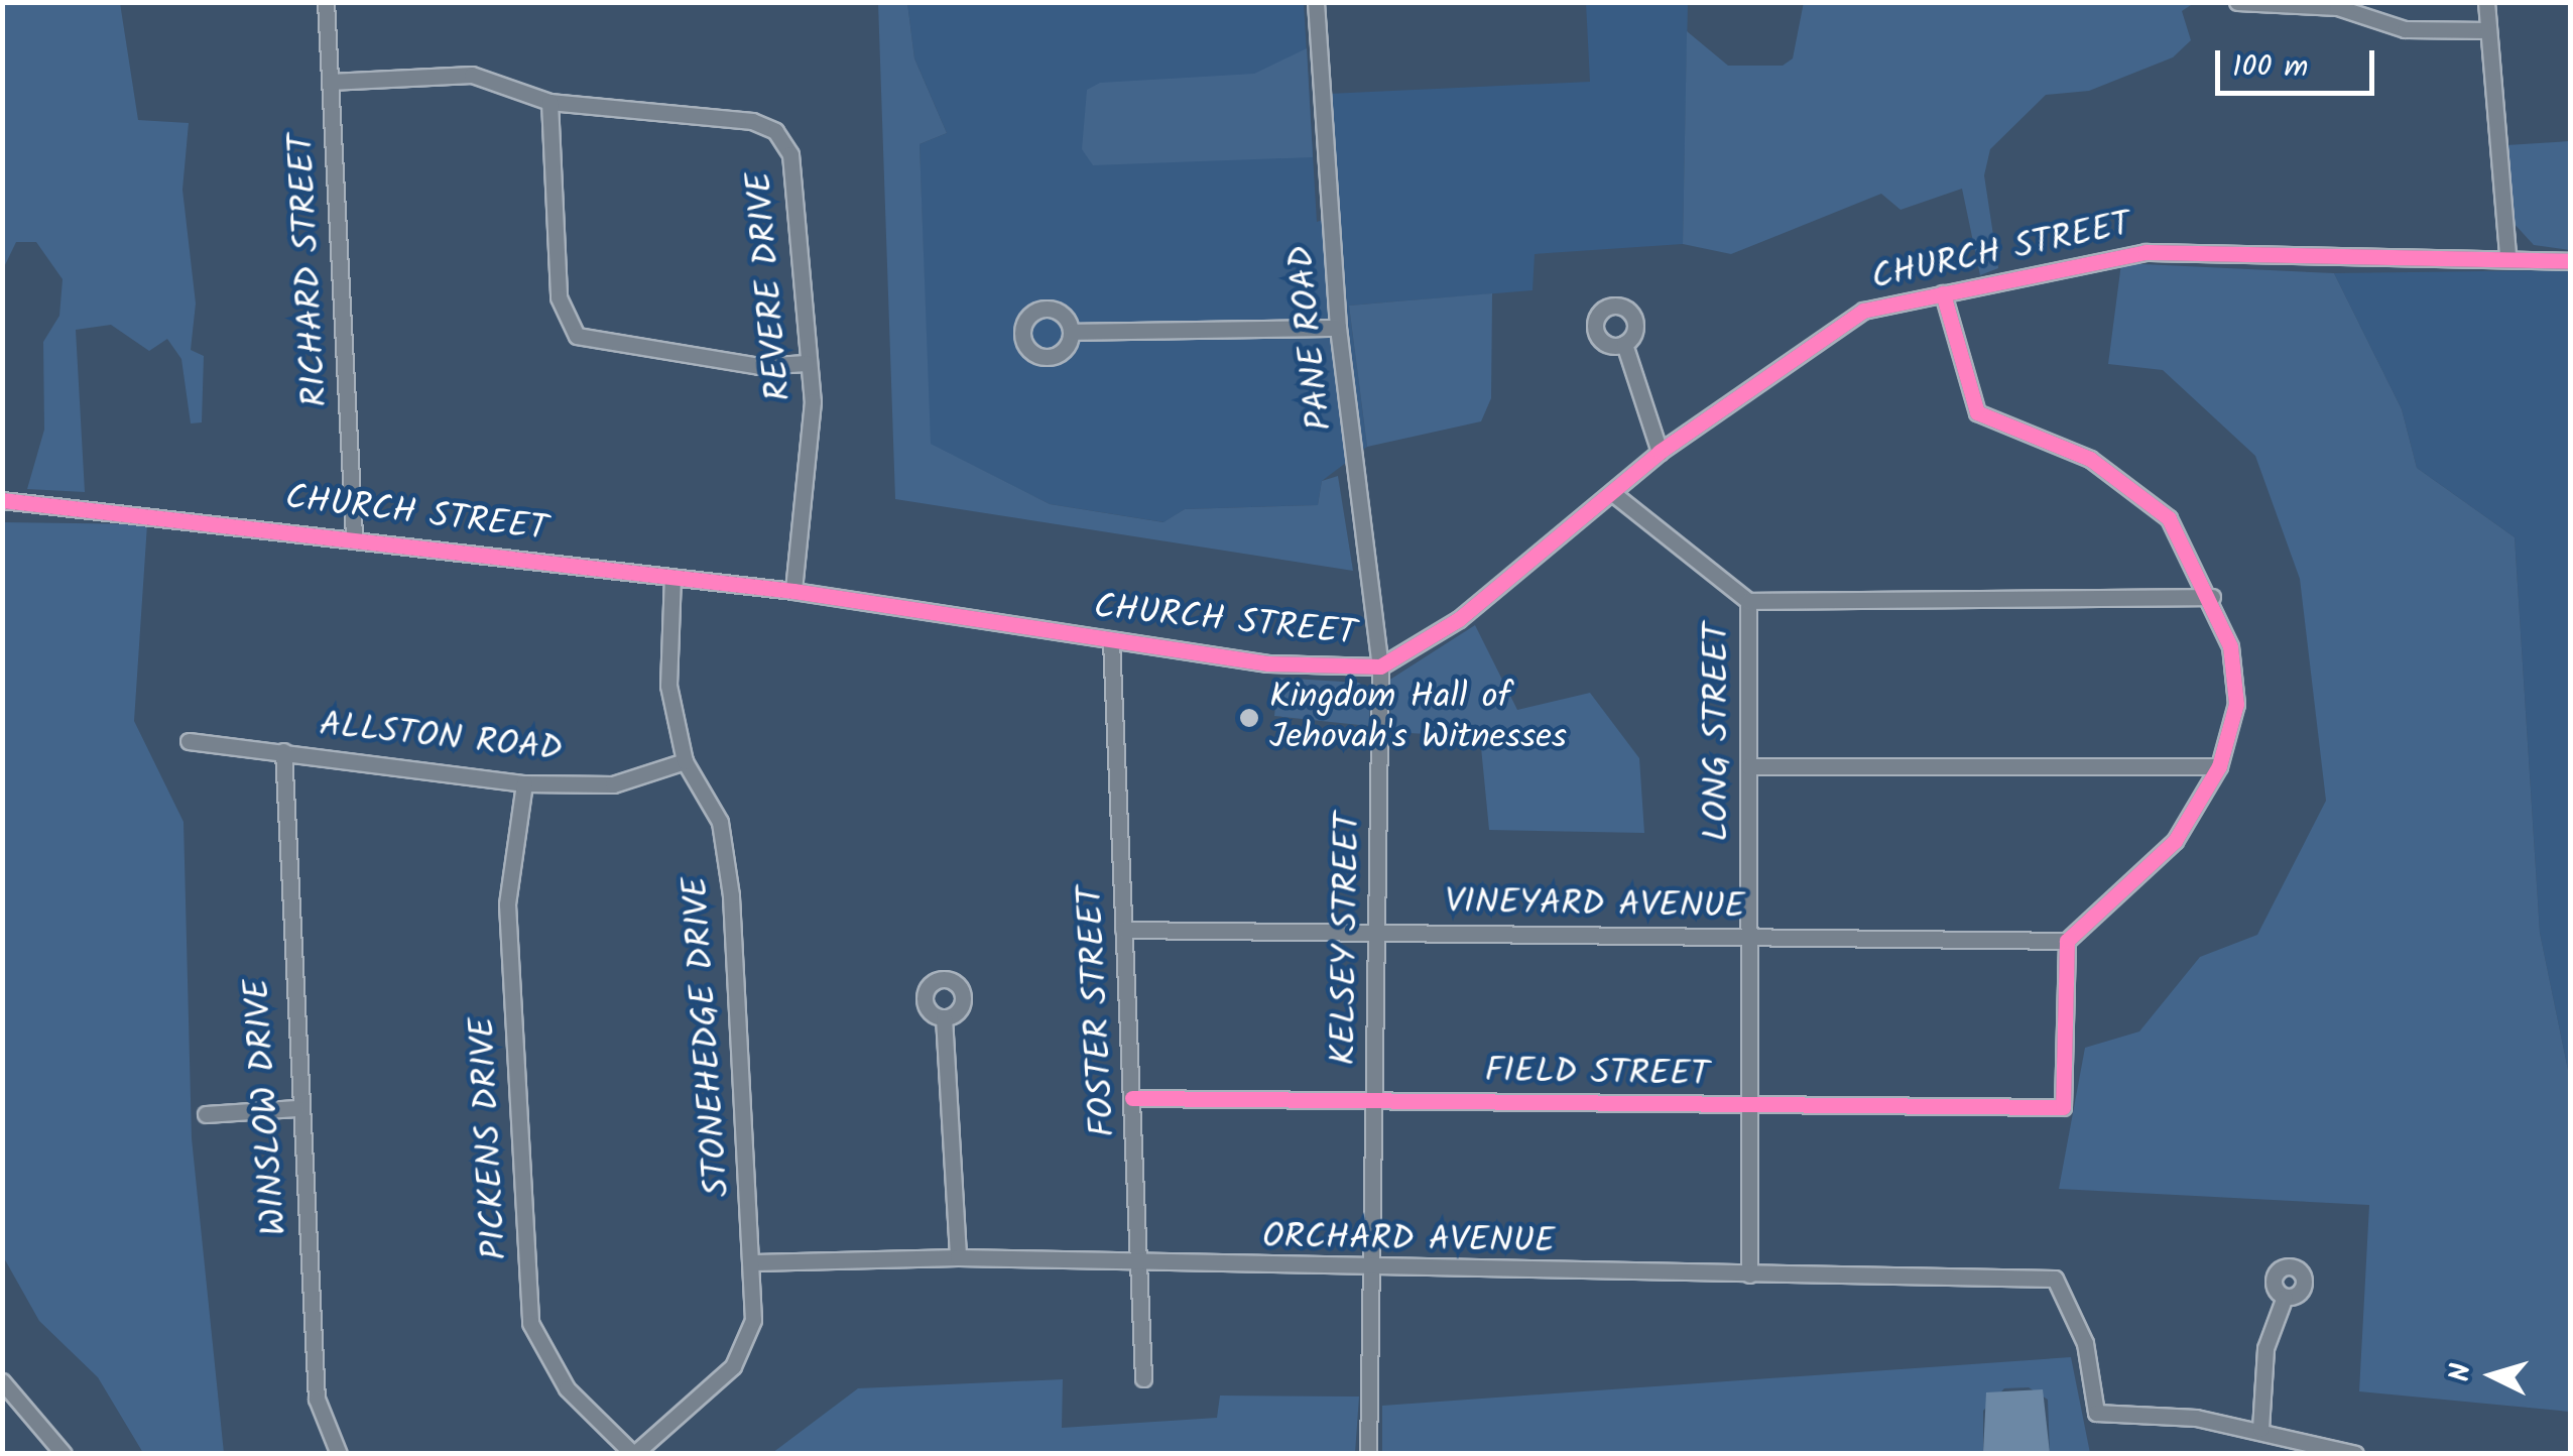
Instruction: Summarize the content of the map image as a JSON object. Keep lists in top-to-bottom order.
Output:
{
  "streets": {
    "street": [
      "CHURCH STREET",
      "RICHARD STREET",
      "REVERE DRIVE",
      "PANE ROAD",
      "LONG STREET",
      "ALLSTON ROAD",
      "VINEYARD AVENUE",
      "KELSEY STREET",
      "FOSTER STREET",
      "STONEHEDGE DRIVE",
      "FIELD STREET",
      "WINSLOW DRIVE",
      "PICKENS DRIVE",
      "ORCHARD AVENUE"
    ]
  },
  "crossings": [
    ["CHURCH STREET", "RICHARD STREET"],
    ["CHURCH STREET", "REVERE DRIVE"],
    ["CHURCH STREET", "PANE ROAD"],
    ["CHURCH STREET", "LONG STREET"],
    ["CHURCH STREET", "KELSEY STREET"],
    ["CHURCH STREET", "FOSTER STREET"],
    ["CHURCH STREET", "STONEHEDGE DRIVE"],
    ["RICHARD STREET", "REVERE DRIVE"],
    ["PANE ROAD", "KELSEY STREET"],
    ["LONG STREET", "VINEYARD AVENUE"],
    ["LONG STREET", "FIELD STREET"],
    ["LONG STREET", "ORCHARD AVENUE"],
    ["ALLSTON ROAD", "STONEHEDGE DRIVE"],
    ["ALLSTON ROAD", "WINSLOW DRIVE"],
    ["ALLSTON ROAD", "PICKENS DRIVE"],
    ["VINEYARD AVENUE", "KELSEY STREET"],
    ["VINEYARD AVENUE", "FOSTER STREET"],
    ["VINEYARD AVENUE", "FIELD STREET"],
    ["KELSEY STREET", "FIELD STREET"],
    ["KELSEY STREET", "ORCHARD AVENUE"],
    ["FOSTER STREET", "FIELD STREET"],
    ["FOSTER STREET", "ORCHARD AVENUE"],
    ["STONEHEDGE DRIVE", "PICKENS DRIVE"],
    ["STONEHEDGE DRIVE", "ORCHARD AVENUE"]
  ],
  "places": ["Kingdom Hall of Jehovah's Witnesses"],
  "scale_bar": "100 m",
  "north": "left"
}
